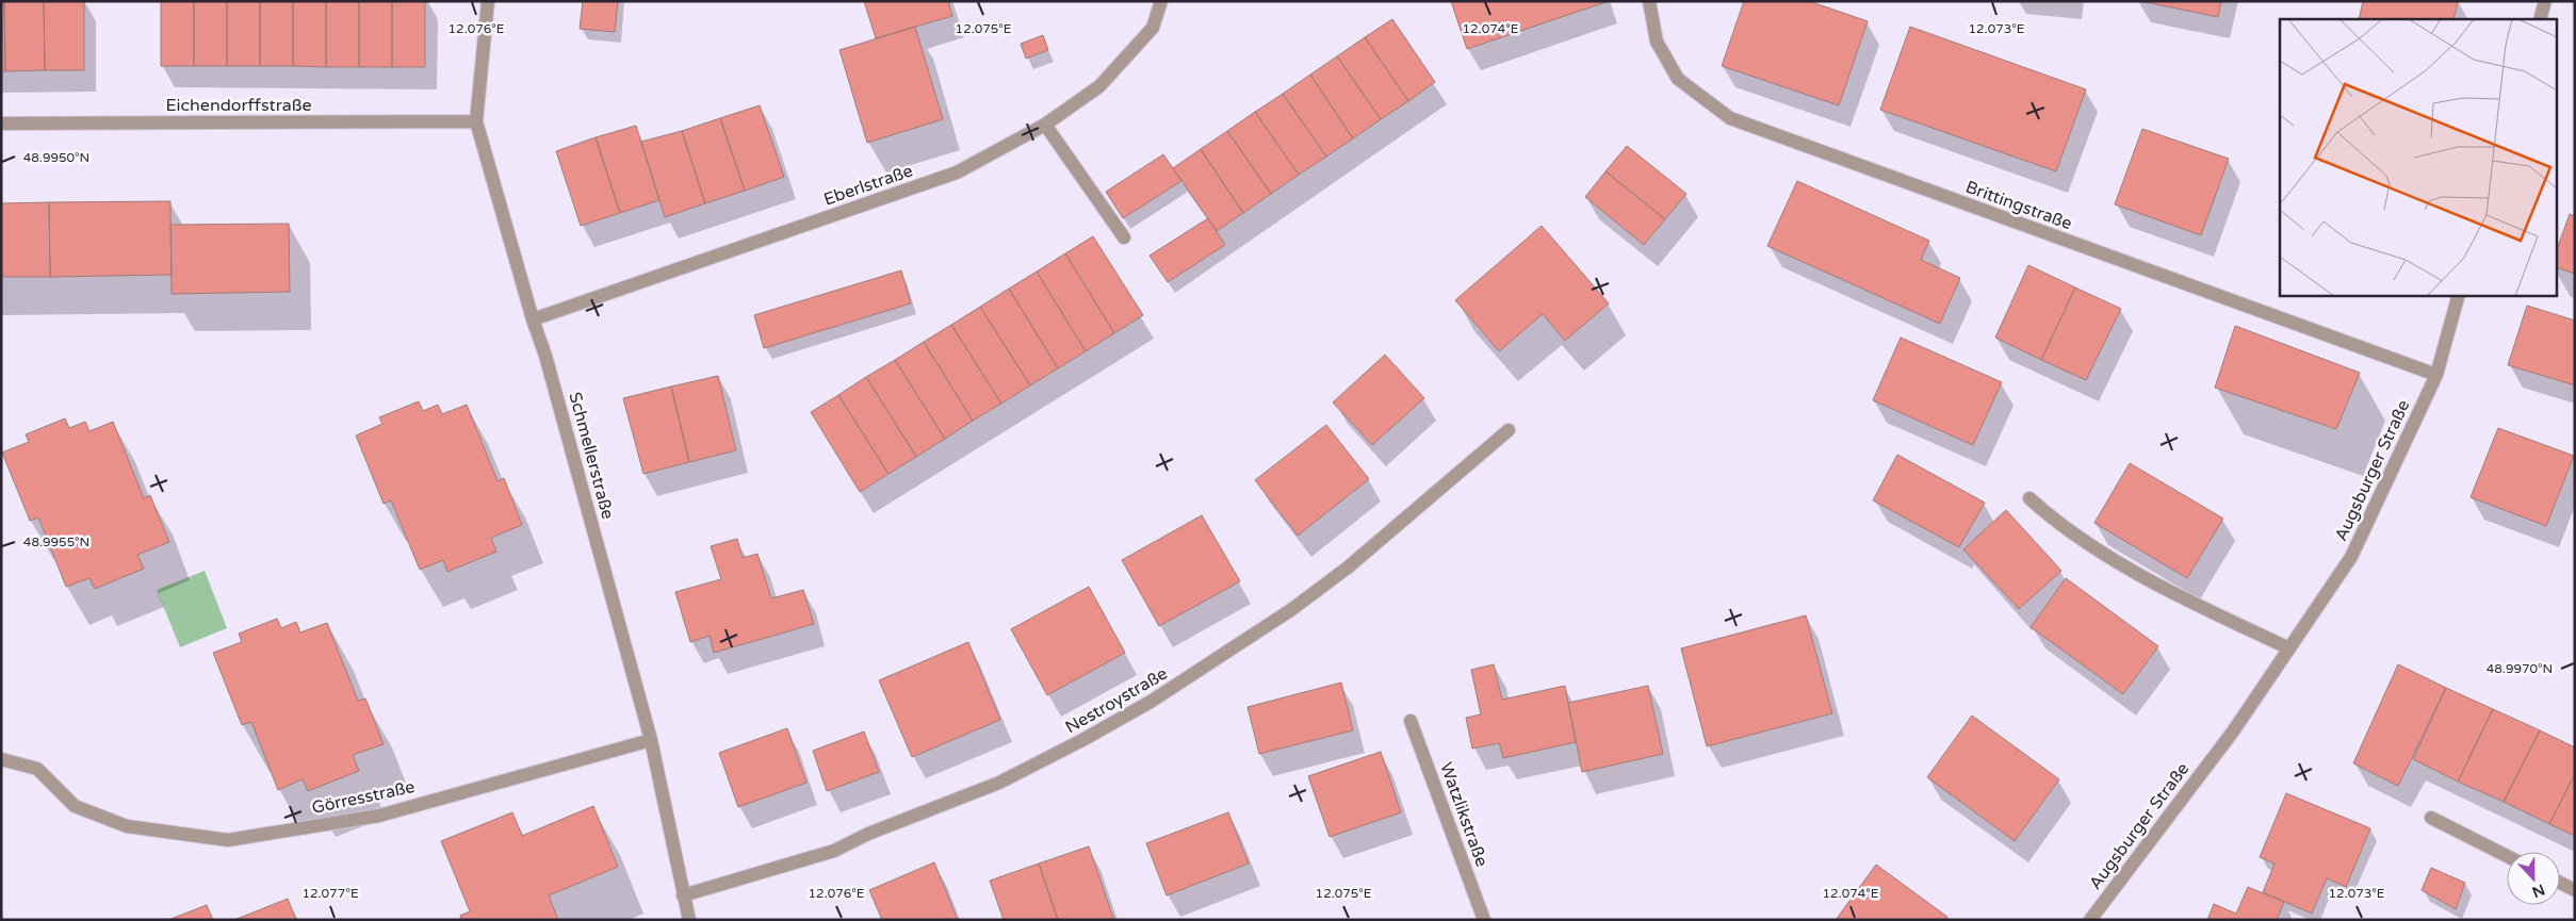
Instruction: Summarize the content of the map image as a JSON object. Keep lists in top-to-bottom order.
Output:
{
  "streets": {
    "street": [
      "Eichendorffstraße",
      "Eberlstraße",
      "Brittingstraße",
      "Schmellerstraße",
      "Augsburger Straße",
      "Nestroystraße",
      "Görresstraße",
      "Watzlikstraße"
    ]
  },
  "crossings": [
    ["Eichendorffstraße", "Schmellerstraße"],
    ["Eberlstraße", "Schmellerstraße"],
    ["Brittingstraße", "Augsburger Straße"],
    ["Schmellerstraße", "Nestroystraße"],
    ["Schmellerstraße", "Görresstraße"]
  ],
  "north": "bottom",
  "coordinates": [
    "12.076°E",
    "12.075°E",
    "12.074°E",
    "12.073°E",
    "48.9950°N",
    "48.9955°N",
    "48.9970°N",
    "12.077°E"
  ]
}
